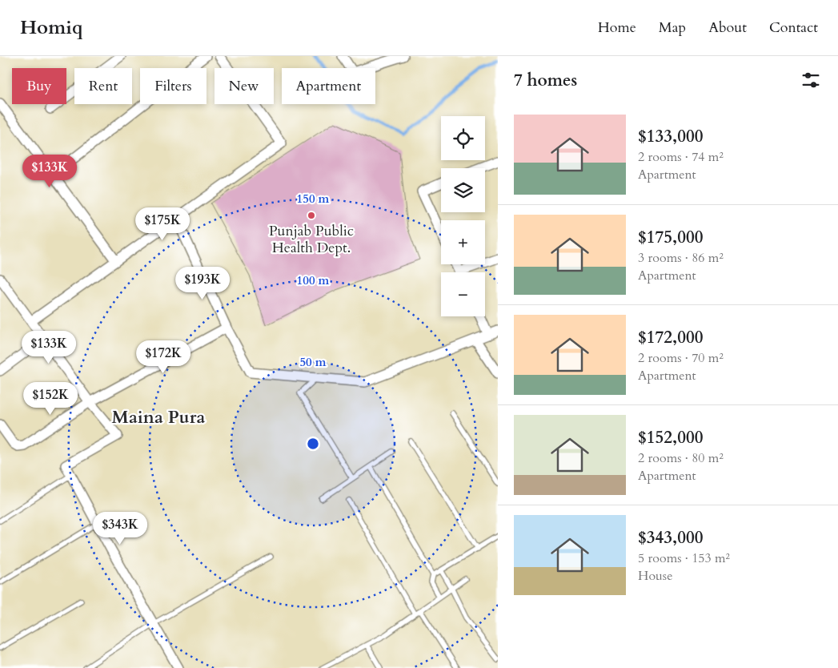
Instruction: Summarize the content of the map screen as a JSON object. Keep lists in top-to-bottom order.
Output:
{
  "districts": ["Maina Pura"],
  "places": ["Punjab Public Health Dept."],
  "page": {
    "header": "Homiq",
    "nav": [
      "Home",
      "Map",
      "About",
      "Contact"
    ],
    "heading": "7 homes",
    "chip": [
      "Buy",
      "Rent",
      "Filters",
      "New",
      "Apartment"
    ],
    "list": [
      {
        "name": "$133,000",
        "note": "2 rooms · 74 m² · Apartment"
      },
      {
        "name": "$175,000",
        "note": "3 rooms · 86 m² · Apartment"
      },
      {
        "name": "$172,000",
        "note": "2 rooms · 70 m² · Apartment"
      },
      {
        "name": "$152,000",
        "note": "2 rooms · 80 m² · Apartment"
      },
      {
        "name": "$343,000",
        "note": "5 rooms · 153 m² · House"
      }
    ],
    "map_buttons": ["+", "−"],
    "price": [
      "$133K",
      "$175K",
      "$193K",
      "$133K",
      "$172K",
      "$152K",
      "$343K"
    ]
  },
  "rings": ["150 m", "100 m", "50 m"]
}
